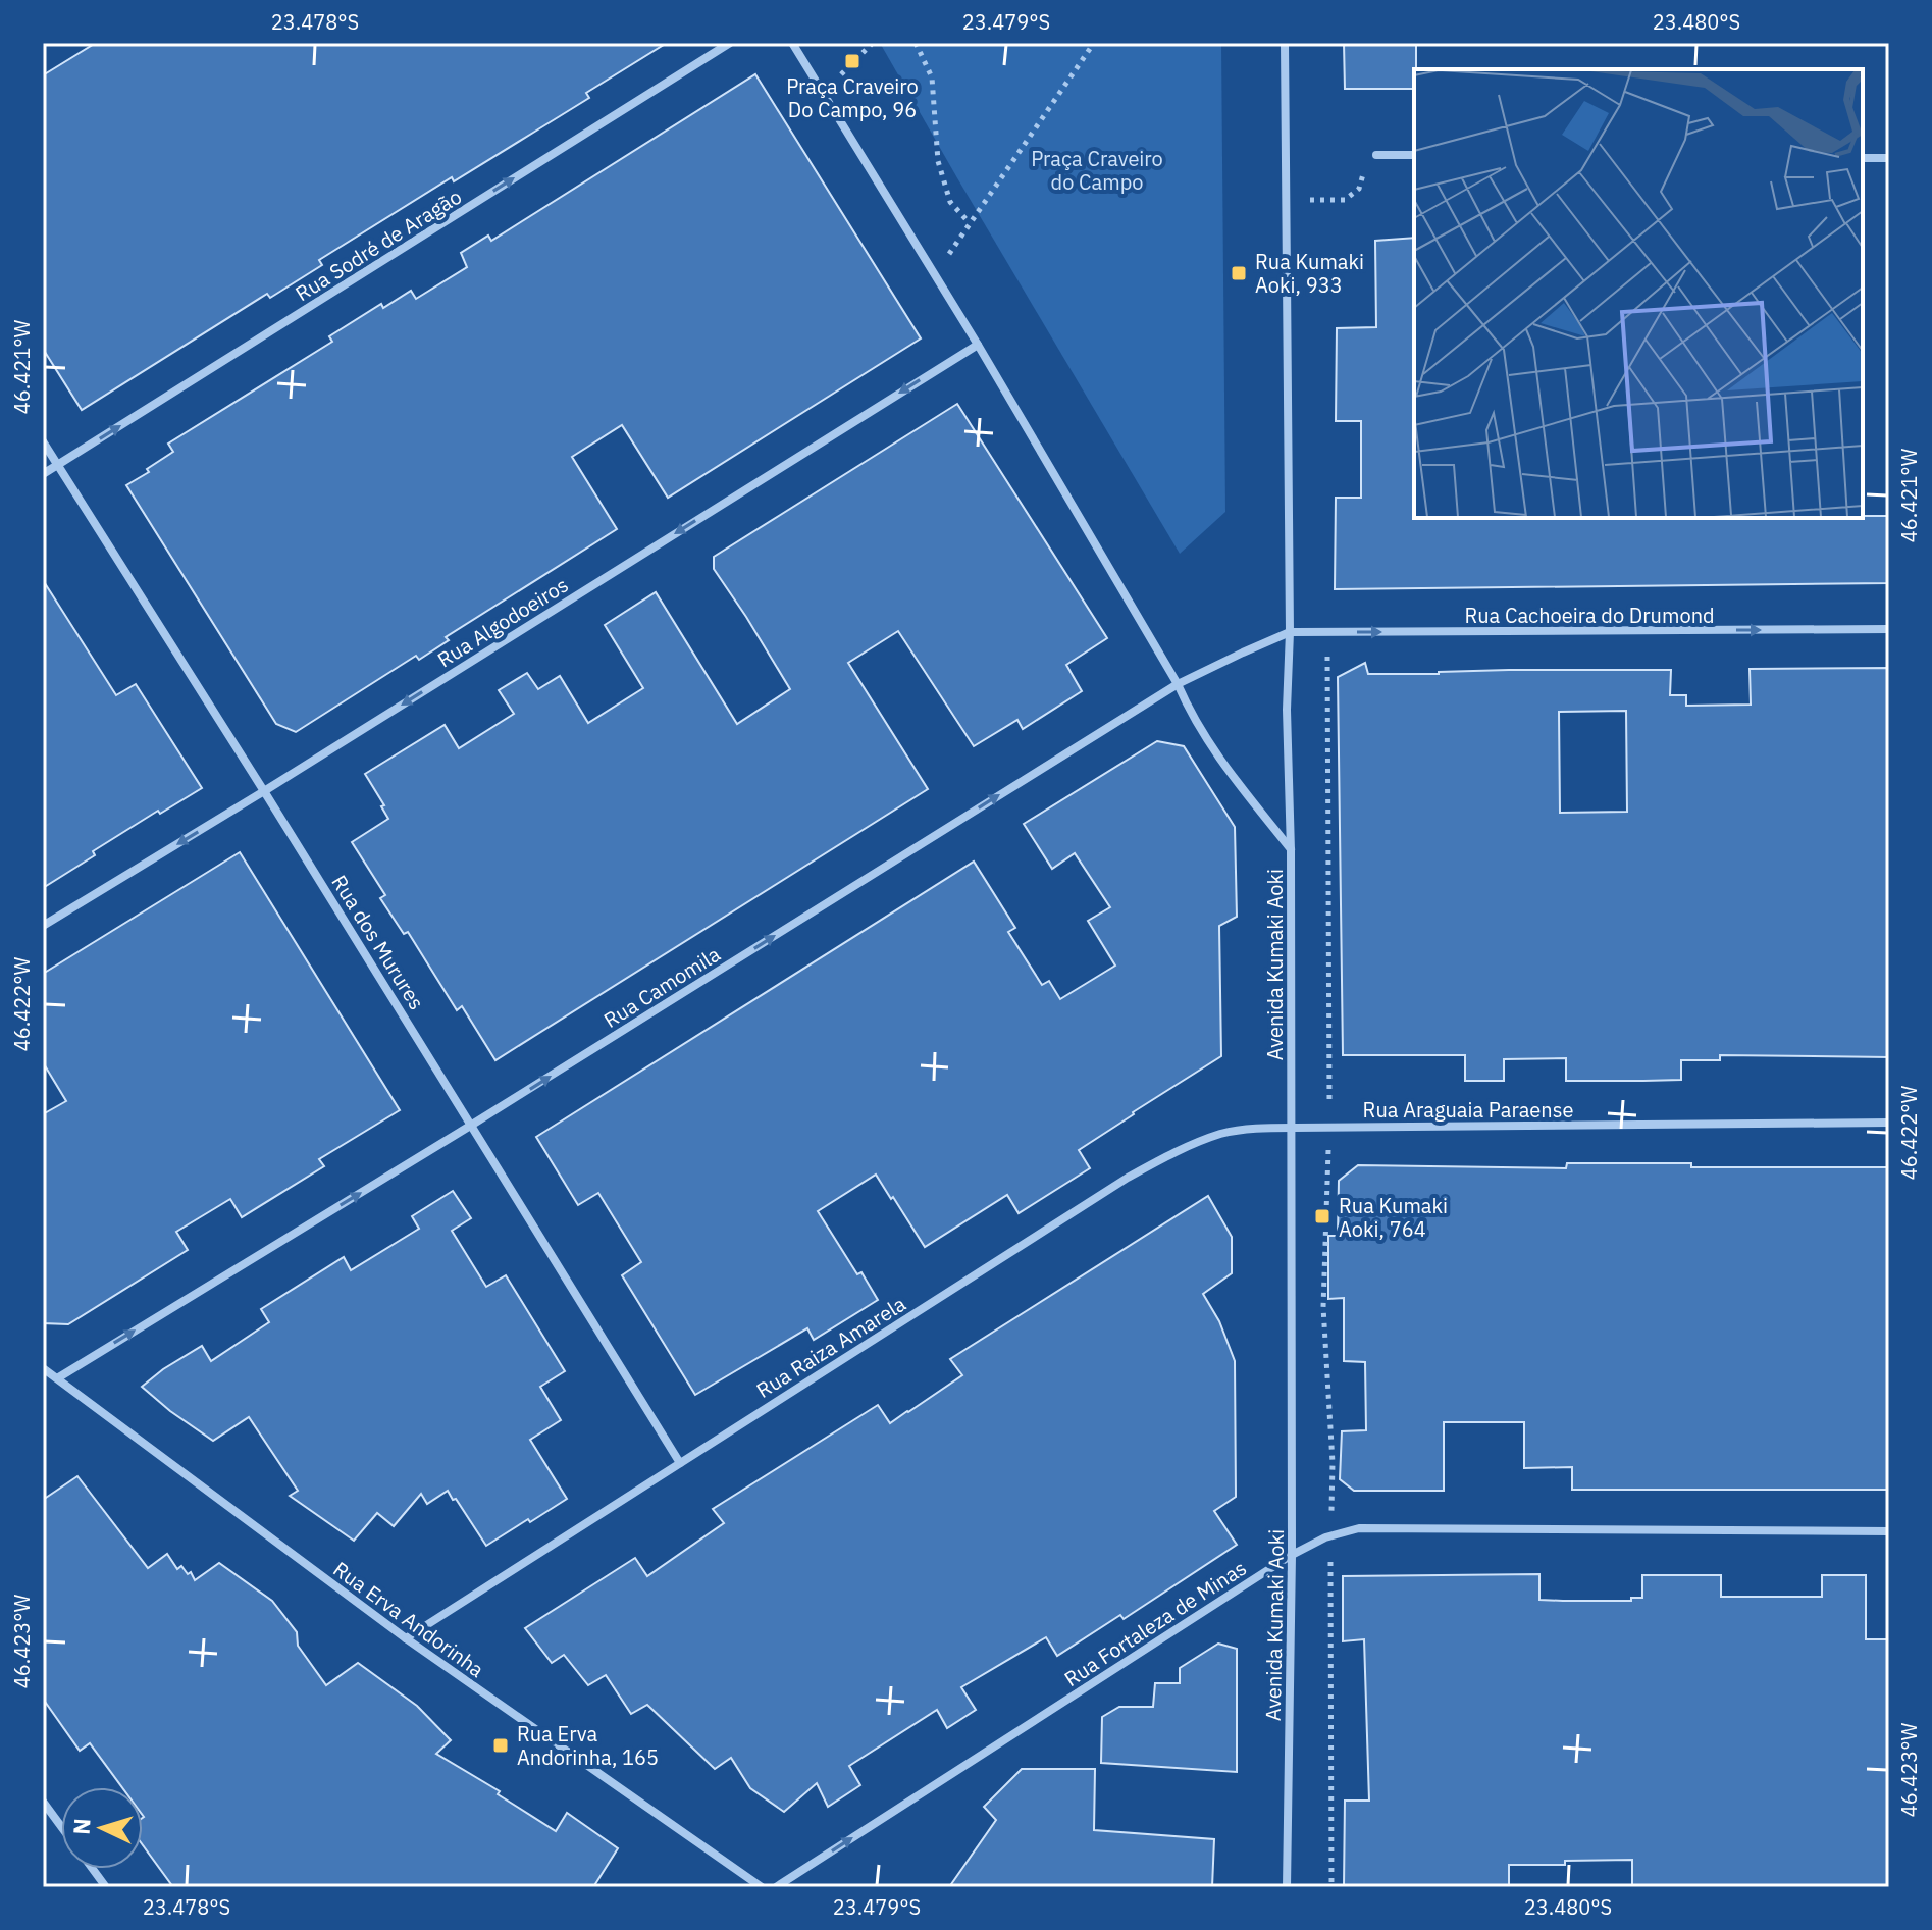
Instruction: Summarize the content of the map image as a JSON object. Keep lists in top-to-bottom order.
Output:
{
  "streets": {
    "street": [
      "Rua Sodré de Aragão",
      "Rua Cachoeira do Drumond",
      "Rua Algodoeiros",
      "Rua dos Murures",
      "Avenida Kumaki Aoki",
      "Rua Camomila",
      "Rua Araguaia Paraense",
      "Rua Raiza Amarela",
      "Rua Erva Andorinha",
      "Rua Fortaleza de Minas"
    ]
  },
  "crossings": [
    ["Rua Sodré de Aragão", "Rua dos Murures"],
    ["Rua Cachoeira do Drumond", "Avenida Kumaki Aoki"],
    ["Rua Cachoeira do Drumond", "Rua Camomila"],
    ["Rua Algodoeiros", "Rua dos Murures"],
    ["Rua dos Murures", "Rua Camomila"],
    ["Rua dos Murures", "Rua Raiza Amarela"],
    ["Avenida Kumaki Aoki", "Rua Camomila"],
    ["Avenida Kumaki Aoki", "Rua Araguaia Paraense"],
    ["Avenida Kumaki Aoki", "Rua Raiza Amarela"],
    ["Avenida Kumaki Aoki", "Rua Fortaleza de Minas"],
    ["Rua Camomila", "Rua Erva Andorinha"],
    ["Rua Araguaia Paraense", "Rua Raiza Amarela"],
    ["Rua Raiza Amarela", "Rua Erva Andorinha"]
  ],
  "one_way": [
    "Rua Sodré de Aragão",
    "Rua Cachoeira do Drumond",
    "Rua Algodoeiros",
    "Rua Camomila",
    "Rua Fortaleza de Minas"
  ],
  "parks": ["Praça Craveiro do Campo"],
  "places": {
    "transit": [
      "Praça Craveiro Do Campo, 96",
      "Rua Kumaki Aoki, 933",
      "Rua Kumaki Aoki, 764",
      "Rua Erva Andorinha, 165"
    ]
  },
  "north": "left",
  "coordinates": [
    "23.478°S",
    "23.479°S",
    "23.480°S",
    "46.421°W",
    "46.422°W",
    "46.423°W"
  ]
}
